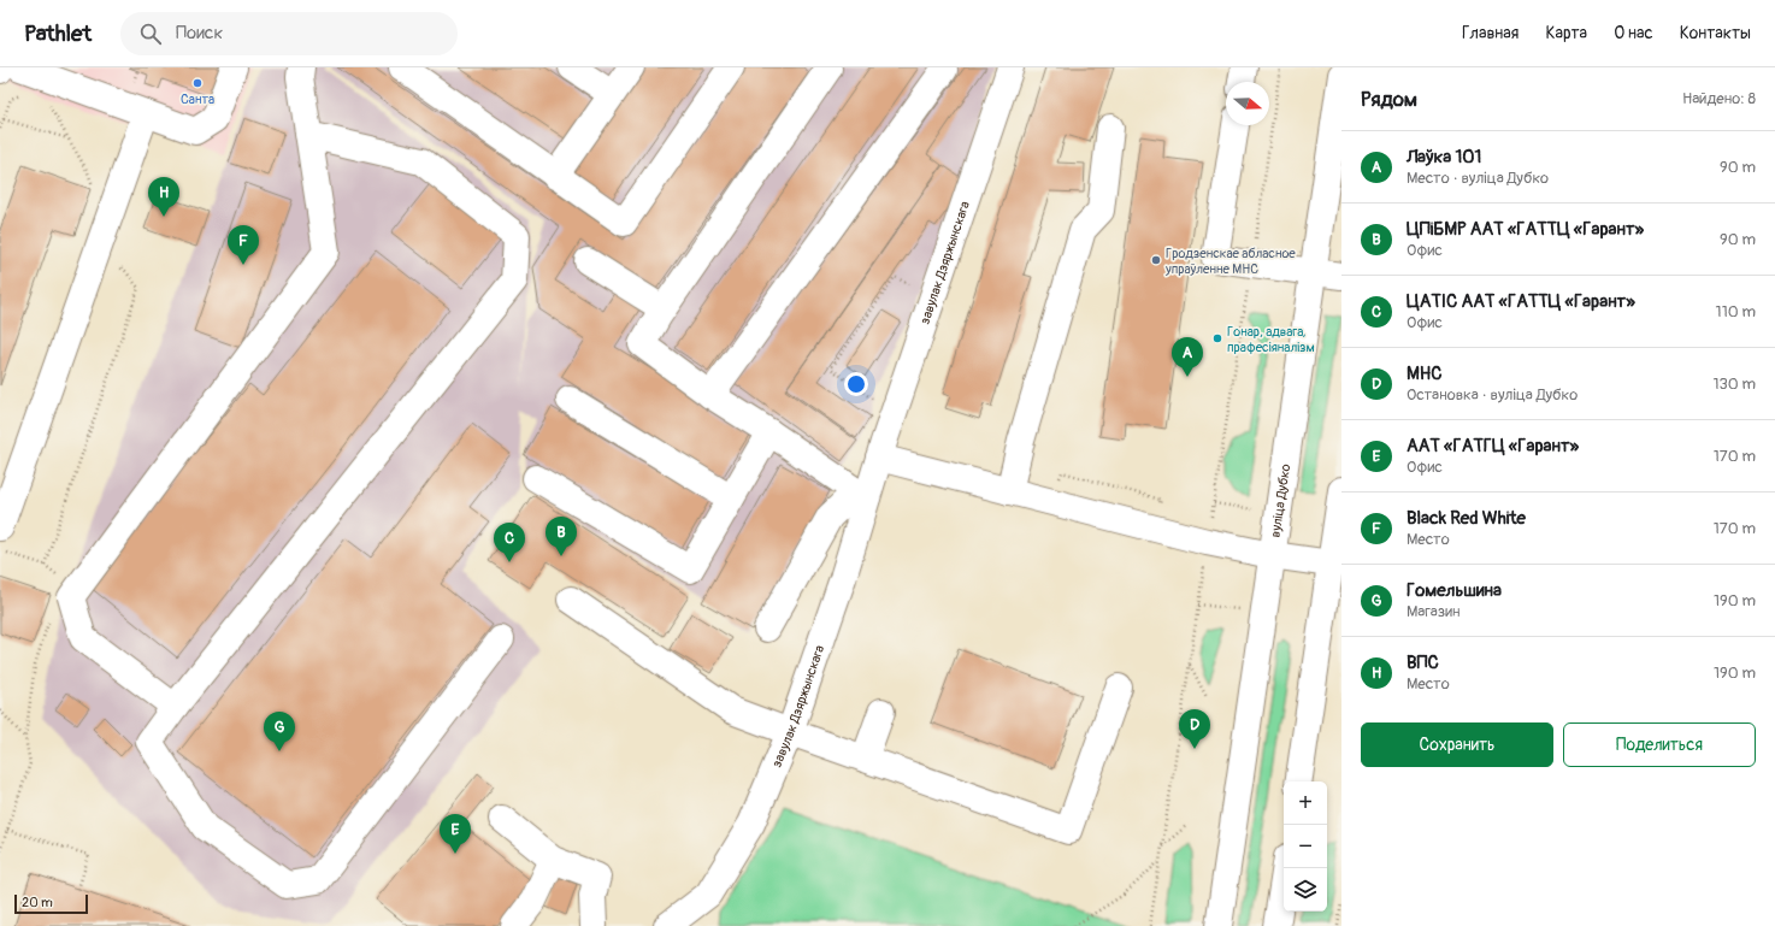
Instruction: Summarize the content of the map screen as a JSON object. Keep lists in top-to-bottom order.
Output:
{
  "streets": {
    "main road": ["завулак Дзяржынскага", "вуліца Дубко"]
  },
  "places": ["Санта", "Гродзенскае абласное упраўленне МНС", "Гонар, адвага, прафесіяналізм"],
  "scale_bar": "20 m",
  "north": "right",
  "page": {
    "header": "Pathlet",
    "search": "Поиск",
    "nav": [
      "Главная",
      "Карта",
      "О нас",
      "Контакты"
    ],
    "heading": ["Рядом", "Найдено: 8"],
    "list": [
      {
        "mark": "A",
        "name": "Лаўка 101",
        "note": "Место · вуліца Дубко",
        "value": "90 m"
      },
      {
        "mark": "B",
        "name": "ЦПіБМР ААТ «ГАТТЦ «Гарант»",
        "note": "Офис",
        "value": "90 m"
      },
      {
        "mark": "C",
        "name": "ЦАТІС ААТ «ГАТТЦ «Гарант»",
        "note": "Офис",
        "value": "110 m"
      },
      {
        "mark": "D",
        "name": "МНС",
        "note": "Остановка · вуліца Дубко",
        "value": "130 m"
      },
      {
        "mark": "E",
        "name": "ААТ «ГАТГЦ «Гарант»",
        "note": "Офис",
        "value": "170 m"
      },
      {
        "mark": "F",
        "name": "Black Red White",
        "note": "Место",
        "value": "170 m"
      },
      {
        "mark": "G",
        "name": "Гомельшина",
        "note": "Магазин",
        "value": "190 m"
      },
      {
        "mark": "H",
        "name": "ВПС",
        "note": "Место",
        "value": "190 m"
      }
    ],
    "pins": [
      "H",
      "F",
      "A",
      "B",
      "C",
      "D",
      "G",
      "E"
    ],
    "buttons": ["Сохранить", "Поделиться"],
    "map_buttons": ["+", "−"],
    "scale": "20 m"
  }
}
